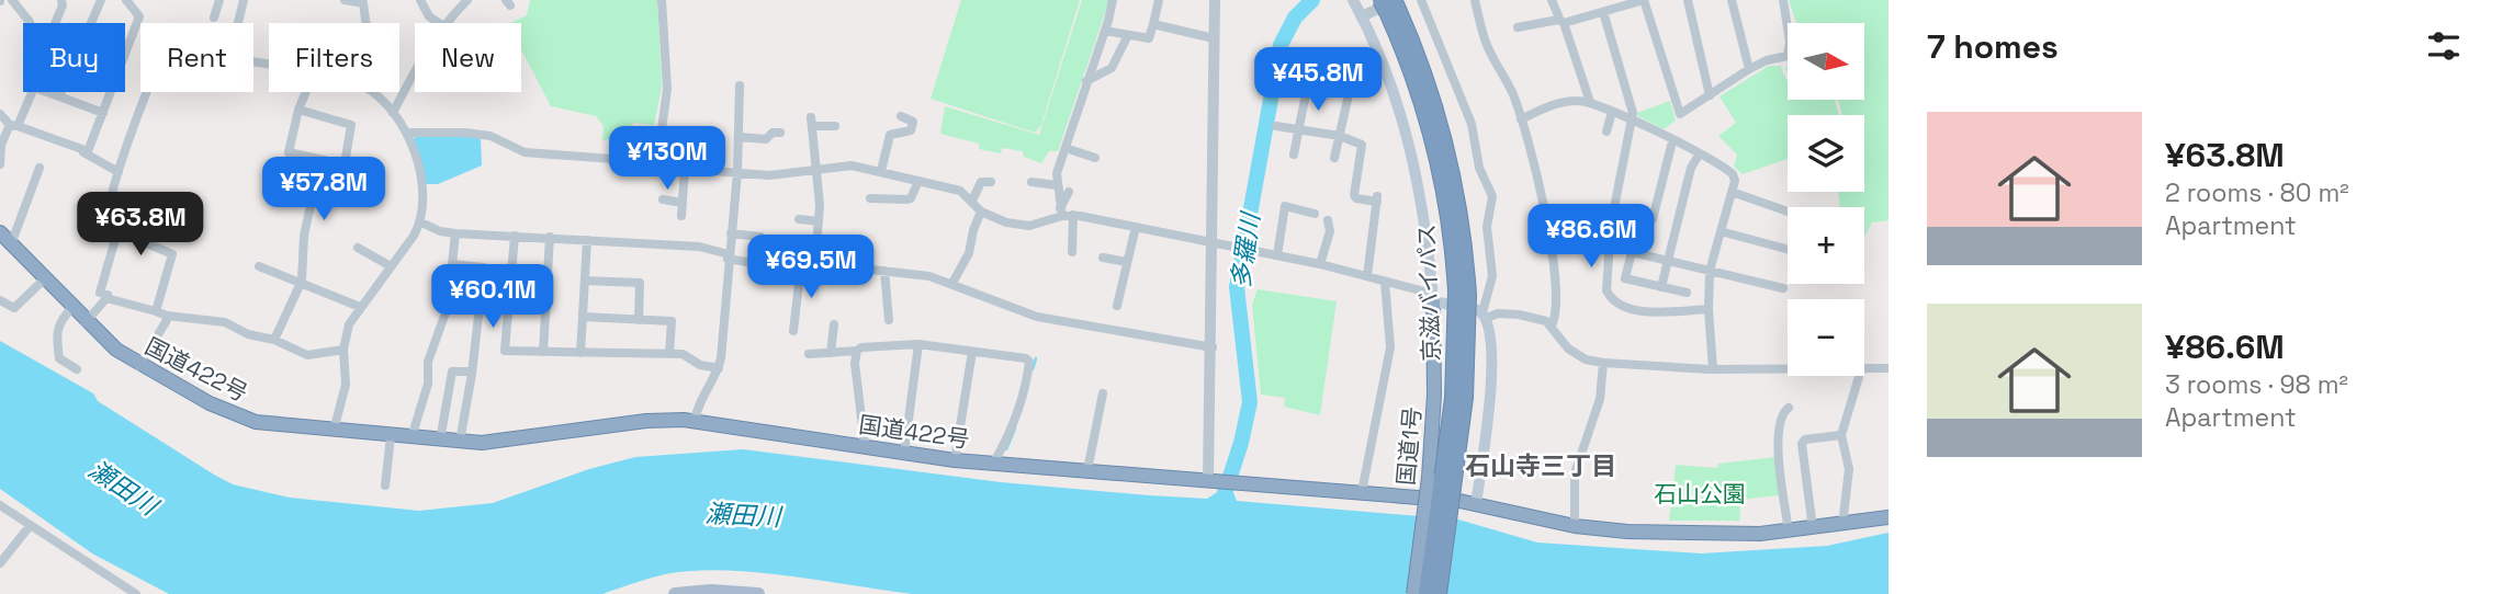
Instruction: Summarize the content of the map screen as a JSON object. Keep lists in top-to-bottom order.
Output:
{
  "streets": {
    "highway": ["京滋バイパス", "国道422号", "国道1号"]
  },
  "districts": ["石山寺三丁目"],
  "water": ["多羅川", "瀬田川"],
  "parks": ["石山公園"],
  "north": "right",
  "page": {
    "heading": "7 homes",
    "map_buttons": ["+", "−"],
    "chip": [
      "Buy",
      "Rent",
      "Filters",
      "New"
    ],
    "price": [
      "¥45.8M",
      "¥130M",
      "¥57.8M",
      "¥63.8M",
      "¥86.6M",
      "¥69.5M",
      "¥60.1M"
    ],
    "list": [
      {
        "name": "¥63.8M",
        "note": "2 rooms · 80 m² · Apartment"
      },
      {
        "name": "¥86.6M",
        "note": "3 rooms · 98 m² · Apartment"
      }
    ]
  }
}
